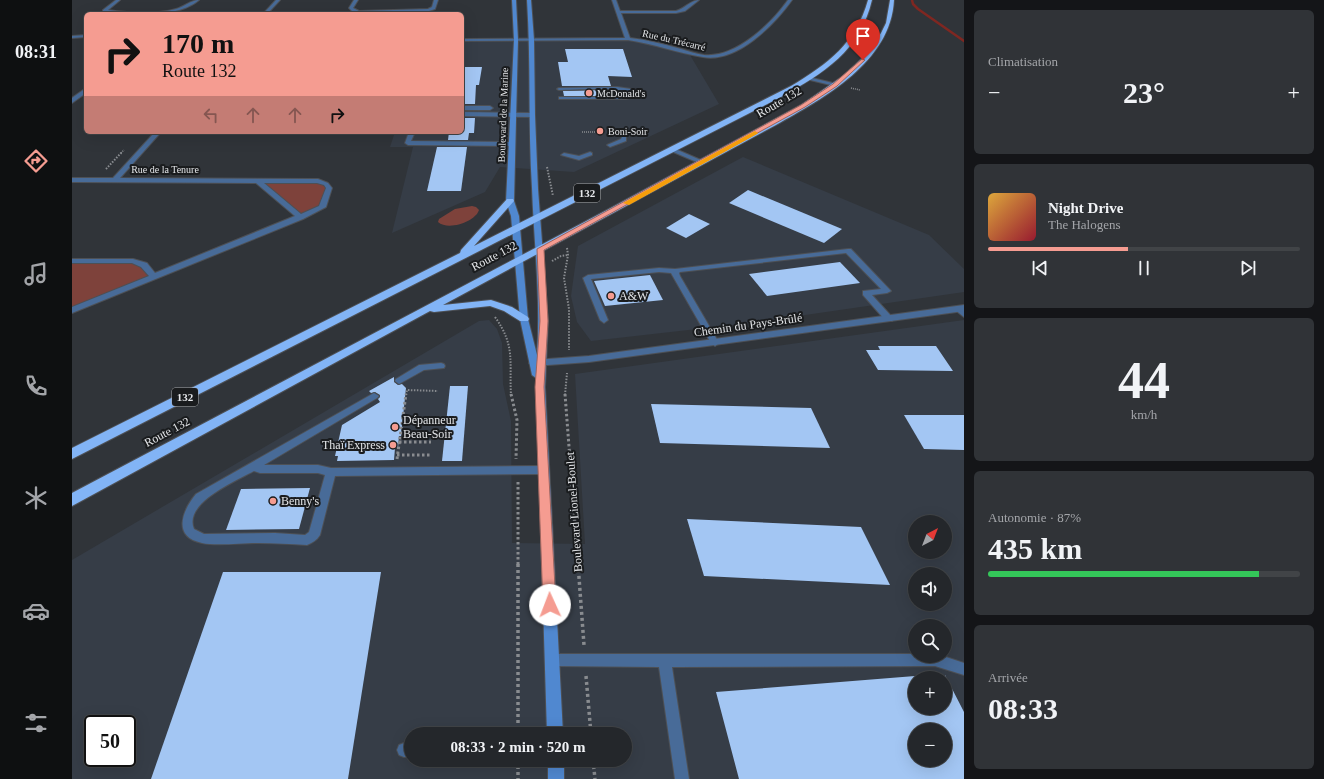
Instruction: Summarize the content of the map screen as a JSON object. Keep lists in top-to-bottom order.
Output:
{
  "streets": {
    "highway": ["Route 132", "132"],
    "street": [
      "Rue du Trécarré",
      "Boulevard de la Marine",
      "Rue de la Tenure",
      "Chemin du Pays-Brûlé"
    ],
    "path": ["Boulevard Lionel-Boulet"]
  },
  "crossings": [
    ["Rue du Trécarré", "Boulevard de la Marine"],
    ["Route 132", "Boulevard de la Marine"]
  ],
  "places": [
    "McDonald's",
    "Boni-Soir",
    "A&W",
    "Dépanneur Beau-Soir",
    "Thaï Express",
    "Benny's"
  ],
  "north": "top right",
  "page": {
    "tabs": "08:31",
    "tile": [
      "Climatisation",
      ["44", "km/h"],
      ["Autonomie · 87%", "435 km"],
      ["Arrivée", "08:33"]
    ],
    "turn": ["170 m", "Route 132"],
    "heat": ["−", "23°", "+"],
    "song": ["Night Drive", "The Halogens"],
    "map_buttons": ["+", "−"],
    "limit": "50",
    "trip": "08:33 · 2 min · 520 m"
  }
}
